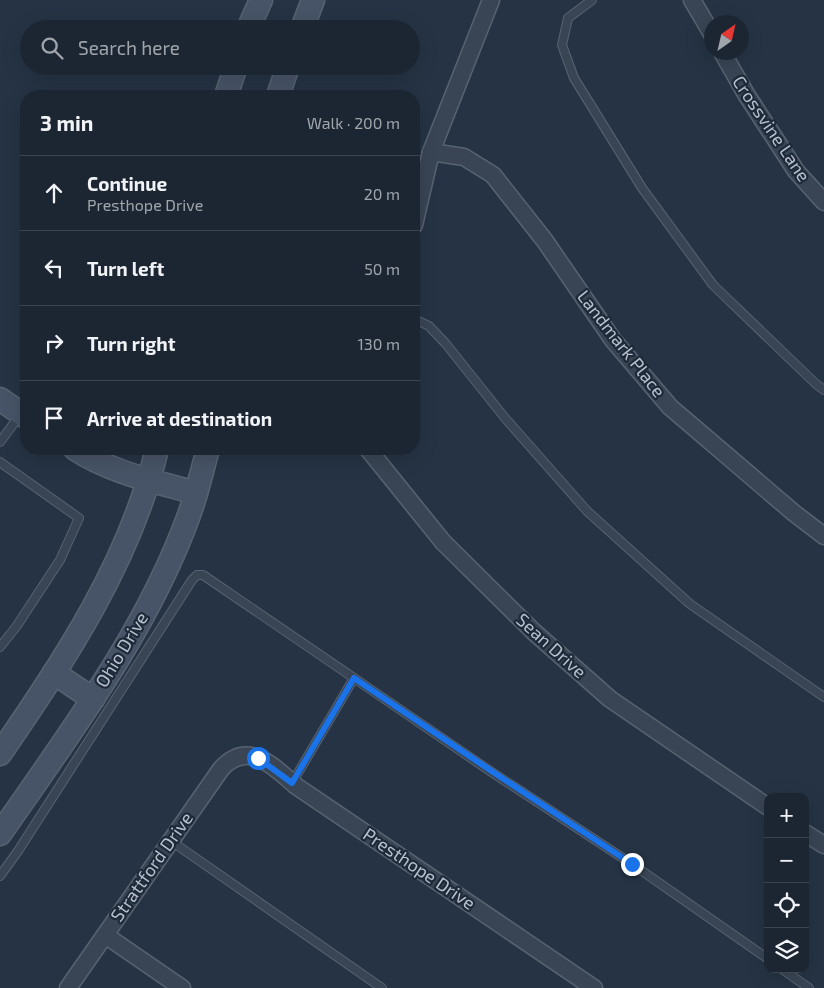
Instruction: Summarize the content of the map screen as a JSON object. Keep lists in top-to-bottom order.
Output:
{
  "streets": {
    "main road": ["Ohio Drive"],
    "street": [
      "Crossvine Lane",
      "Landmark Place",
      "Sean Drive",
      "Strattford Drive",
      "Presthope Drive"
    ]
  },
  "crossings": [
    ["Strattford Drive", "Presthope Drive"]
  ],
  "north": "top right",
  "page": {
    "search": "Search here",
    "heading": ["3 min", "Walk · 200 m"],
    "list": [
      ["Continue", "Presthope Drive", "20 m"],
      ["Turn left", "50 m"],
      ["Turn right", "130 m"],
      "Arrive at destination"
    ],
    "map_buttons": ["+", "−"]
  }
}
